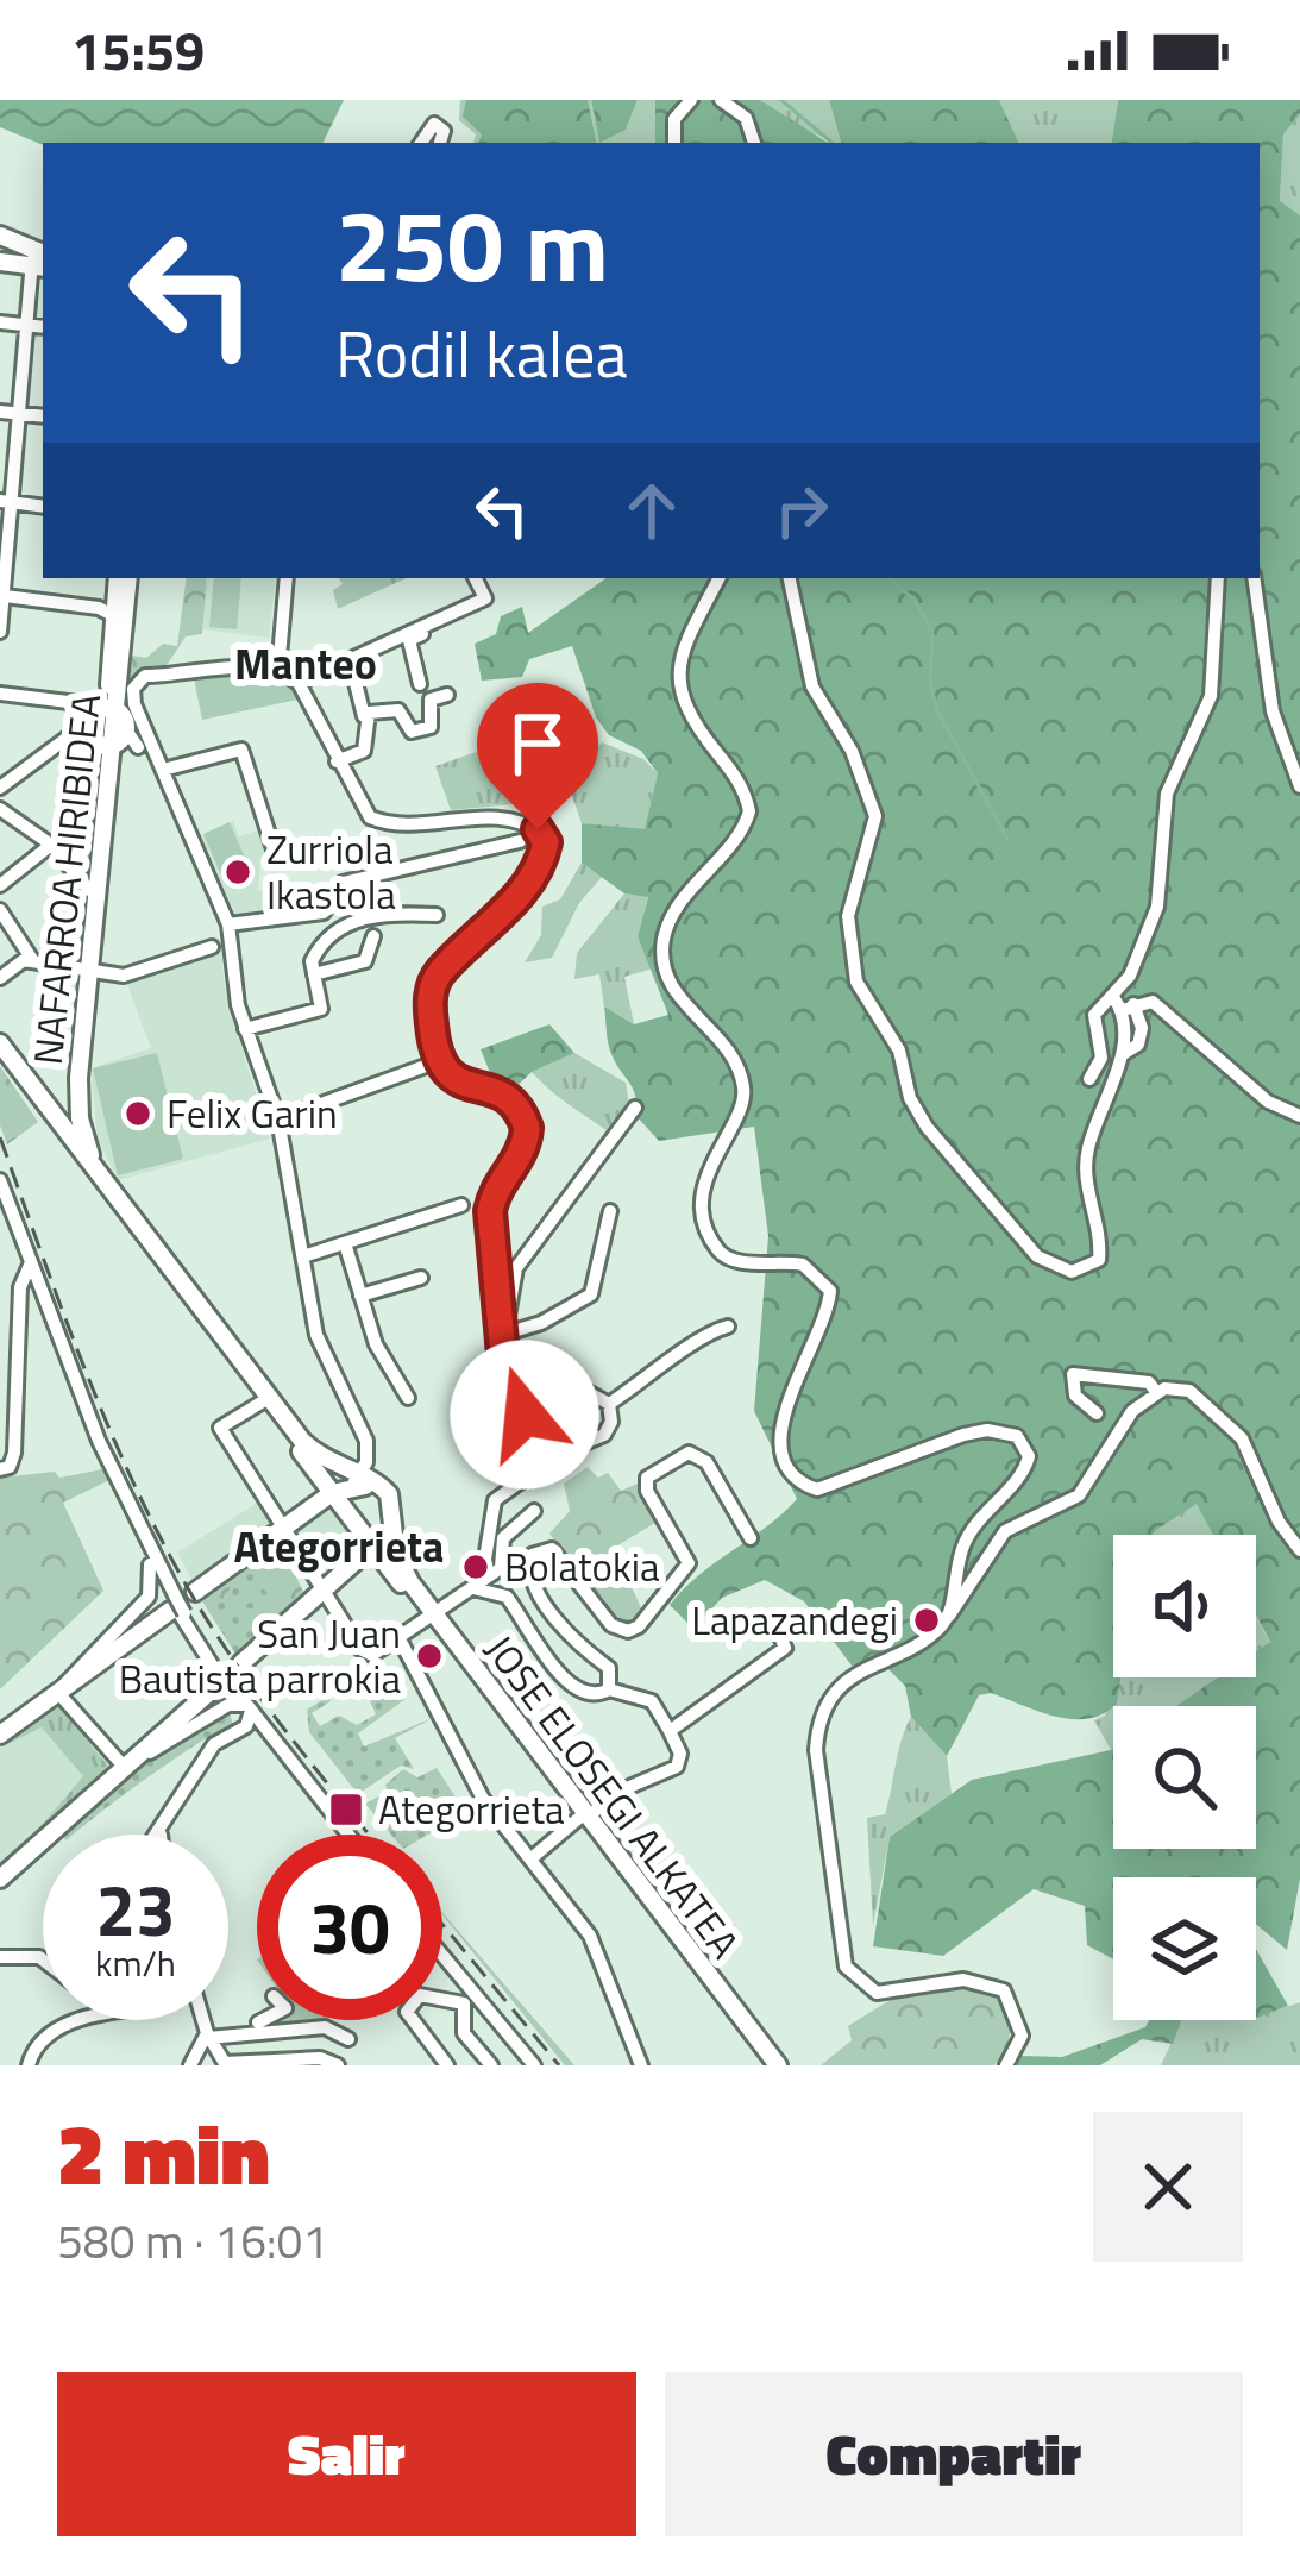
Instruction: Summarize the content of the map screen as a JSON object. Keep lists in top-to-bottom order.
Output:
{
  "streets": {
    "main road": ["NAFARROA HIRIBIDEA"]
  },
  "districts": ["Manteo", "Ategorrieta"],
  "places": {
    "other": [
      "Zurriola Ikastola",
      "Felix Garin",
      "Bolatokia",
      "Lapazandegi",
      "San Juan Bautista parrokia"
    ],
    "transit": ["Ategorrieta"]
  },
  "page": {
    "status": "15:59",
    "turn": ["250 m", "Rodil kalea"],
    "speed": "23 km/h",
    "limit": "30",
    "heading": ["2 min", "580 m · 16:01"],
    "buttons": ["Salir", "Compartir"]
  }
}
